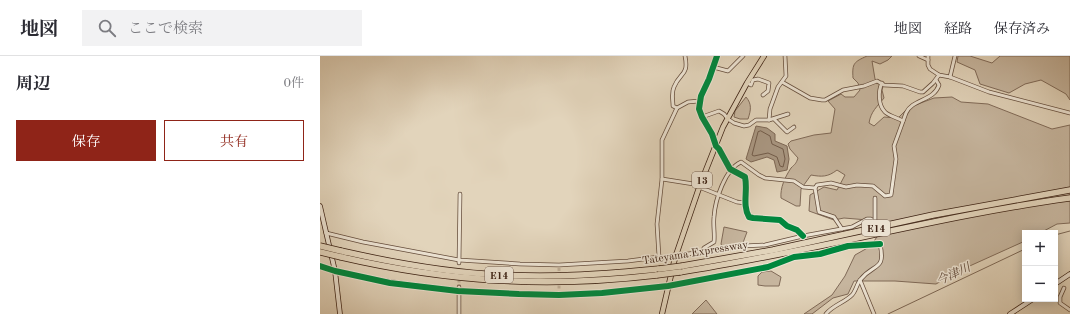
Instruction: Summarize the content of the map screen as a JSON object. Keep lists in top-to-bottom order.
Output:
{
  "streets": {
    "highway": ["E14", "Tateyama Expressway"],
    "main road": ["13"]
  },
  "water": ["今津川"],
  "page": {
    "header": "地図",
    "search": "ここで検索",
    "nav": ["地図", "経路", "保存済み"],
    "heading": ["周辺", "0件"],
    "buttons": ["保存", "共有"],
    "map_buttons": ["+", "−"]
  }
}
